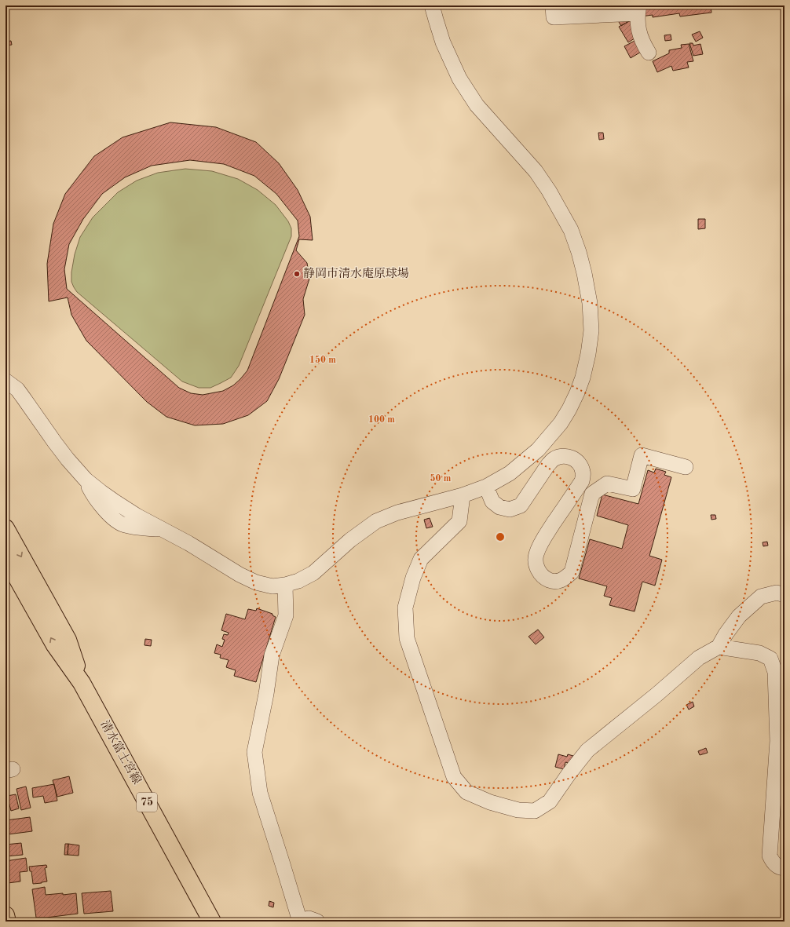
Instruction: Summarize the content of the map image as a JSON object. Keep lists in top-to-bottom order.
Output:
{
  "streets": {
    "main road": ["清水富士宮線", "75"]
  },
  "places": ["静岡市清水庵原球場"],
  "rings": ["150 m", "100 m", "50 m"]
}
